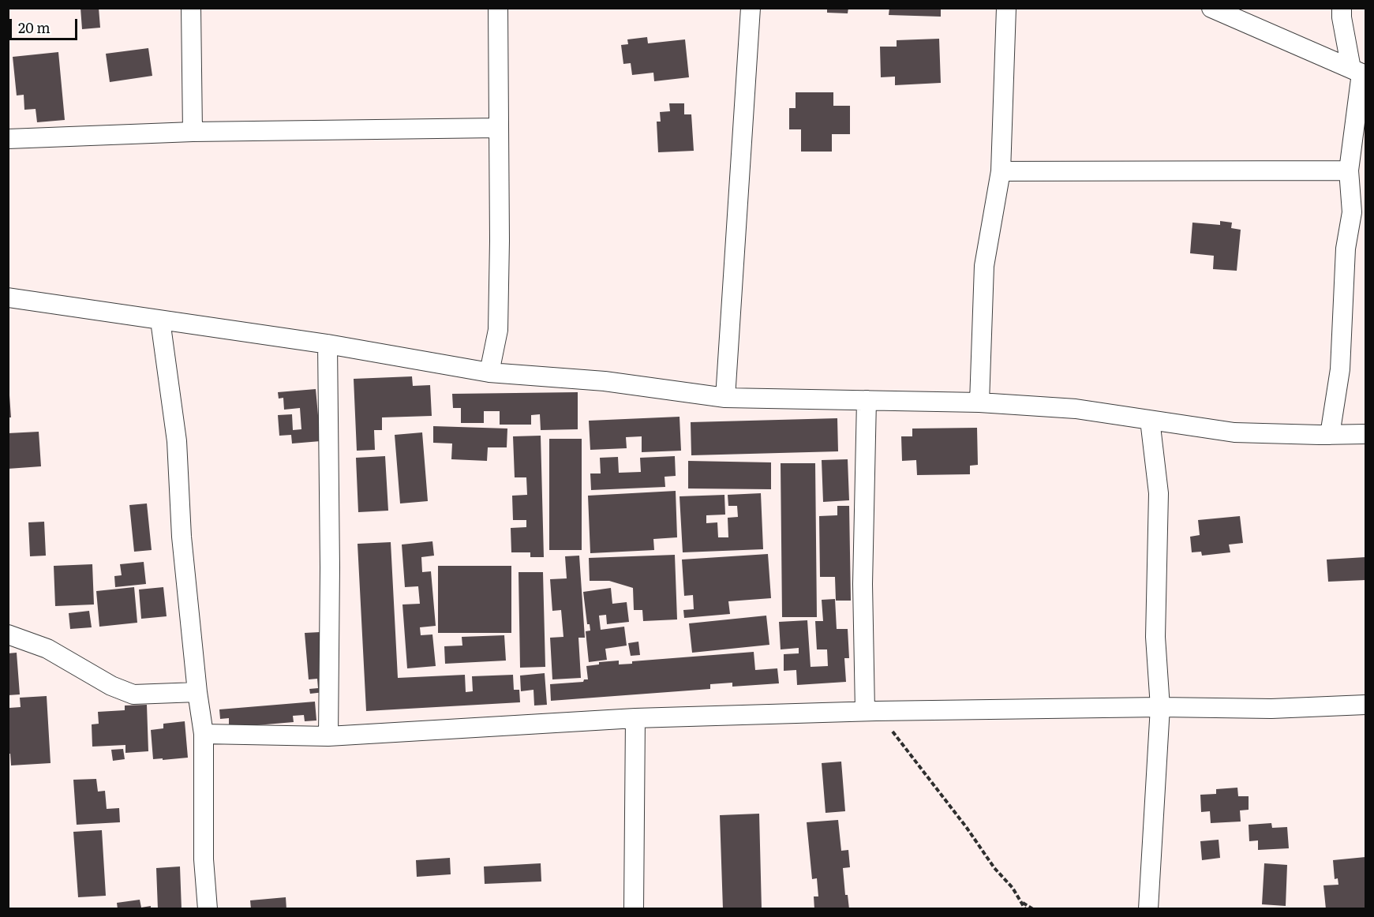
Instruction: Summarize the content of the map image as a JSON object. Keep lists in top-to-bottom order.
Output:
{
  "scale_bar": "20 m"
}
